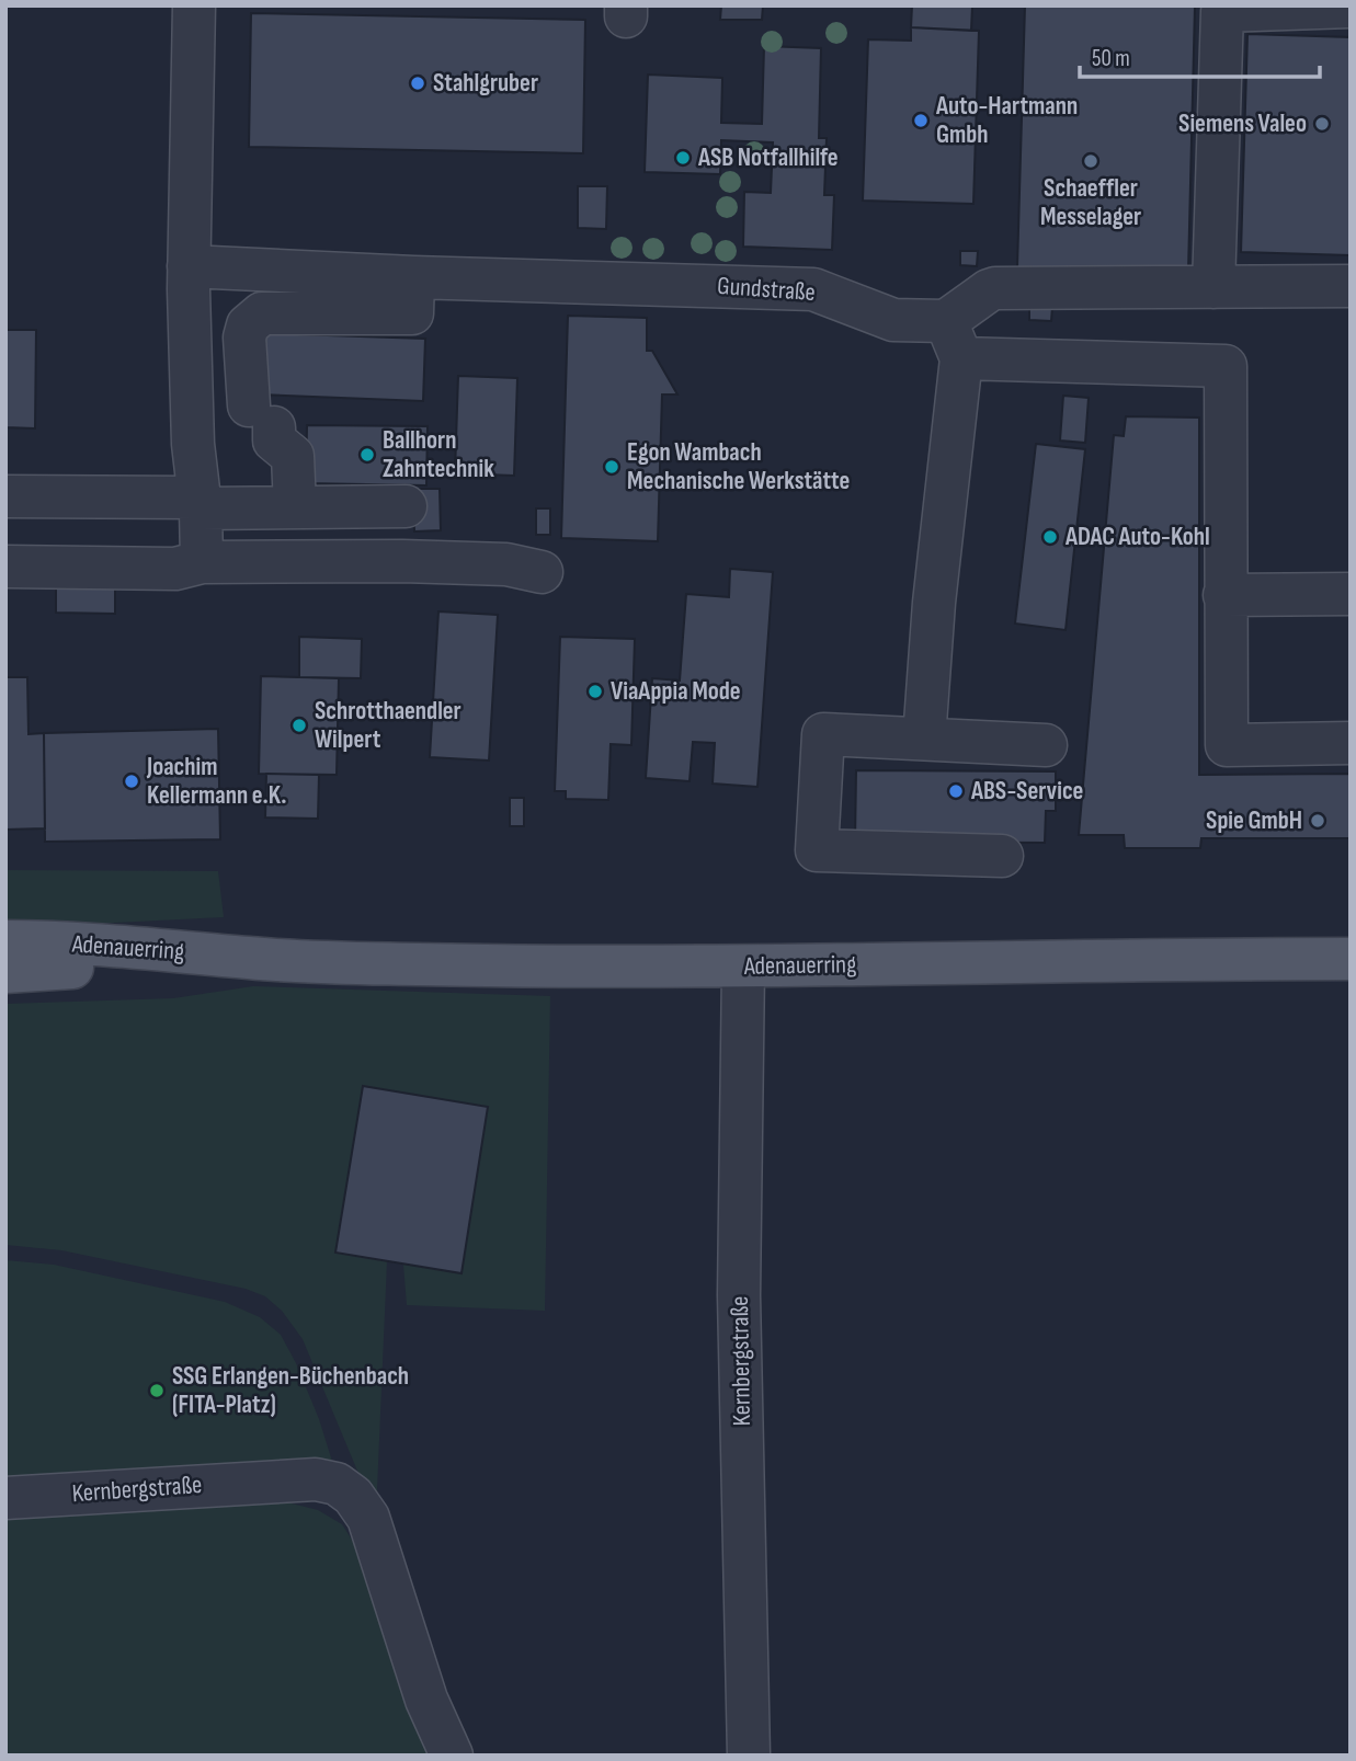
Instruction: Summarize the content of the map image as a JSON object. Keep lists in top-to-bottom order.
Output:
{
  "streets": {
    "main road": ["Adenauerring"],
    "street": ["Gundstraße", "Kernbergstraße"]
  },
  "crossings": [
    ["Adenauerring", "Kernbergstraße"]
  ],
  "places": [
    "Stahlgruber",
    "Auto-Hartmann Gmbh",
    "Siemens Valeo",
    "ASB Notfallhilfe",
    "Schaeffler Messelager",
    "Ballhorn Zahntechnik",
    "Egon Wambach Mechanische Werkstätte",
    "ADAC Auto-Kohl",
    "ViaAppia Mode",
    "Schrotthaendler Wilpert",
    "Joachim Kellermann e.K.",
    "ABS-Service",
    "Spie GmbH",
    "SSG Erlangen-Büchenbach (FITA-Platz)"
  ],
  "scale_bar": "50 m"
}
